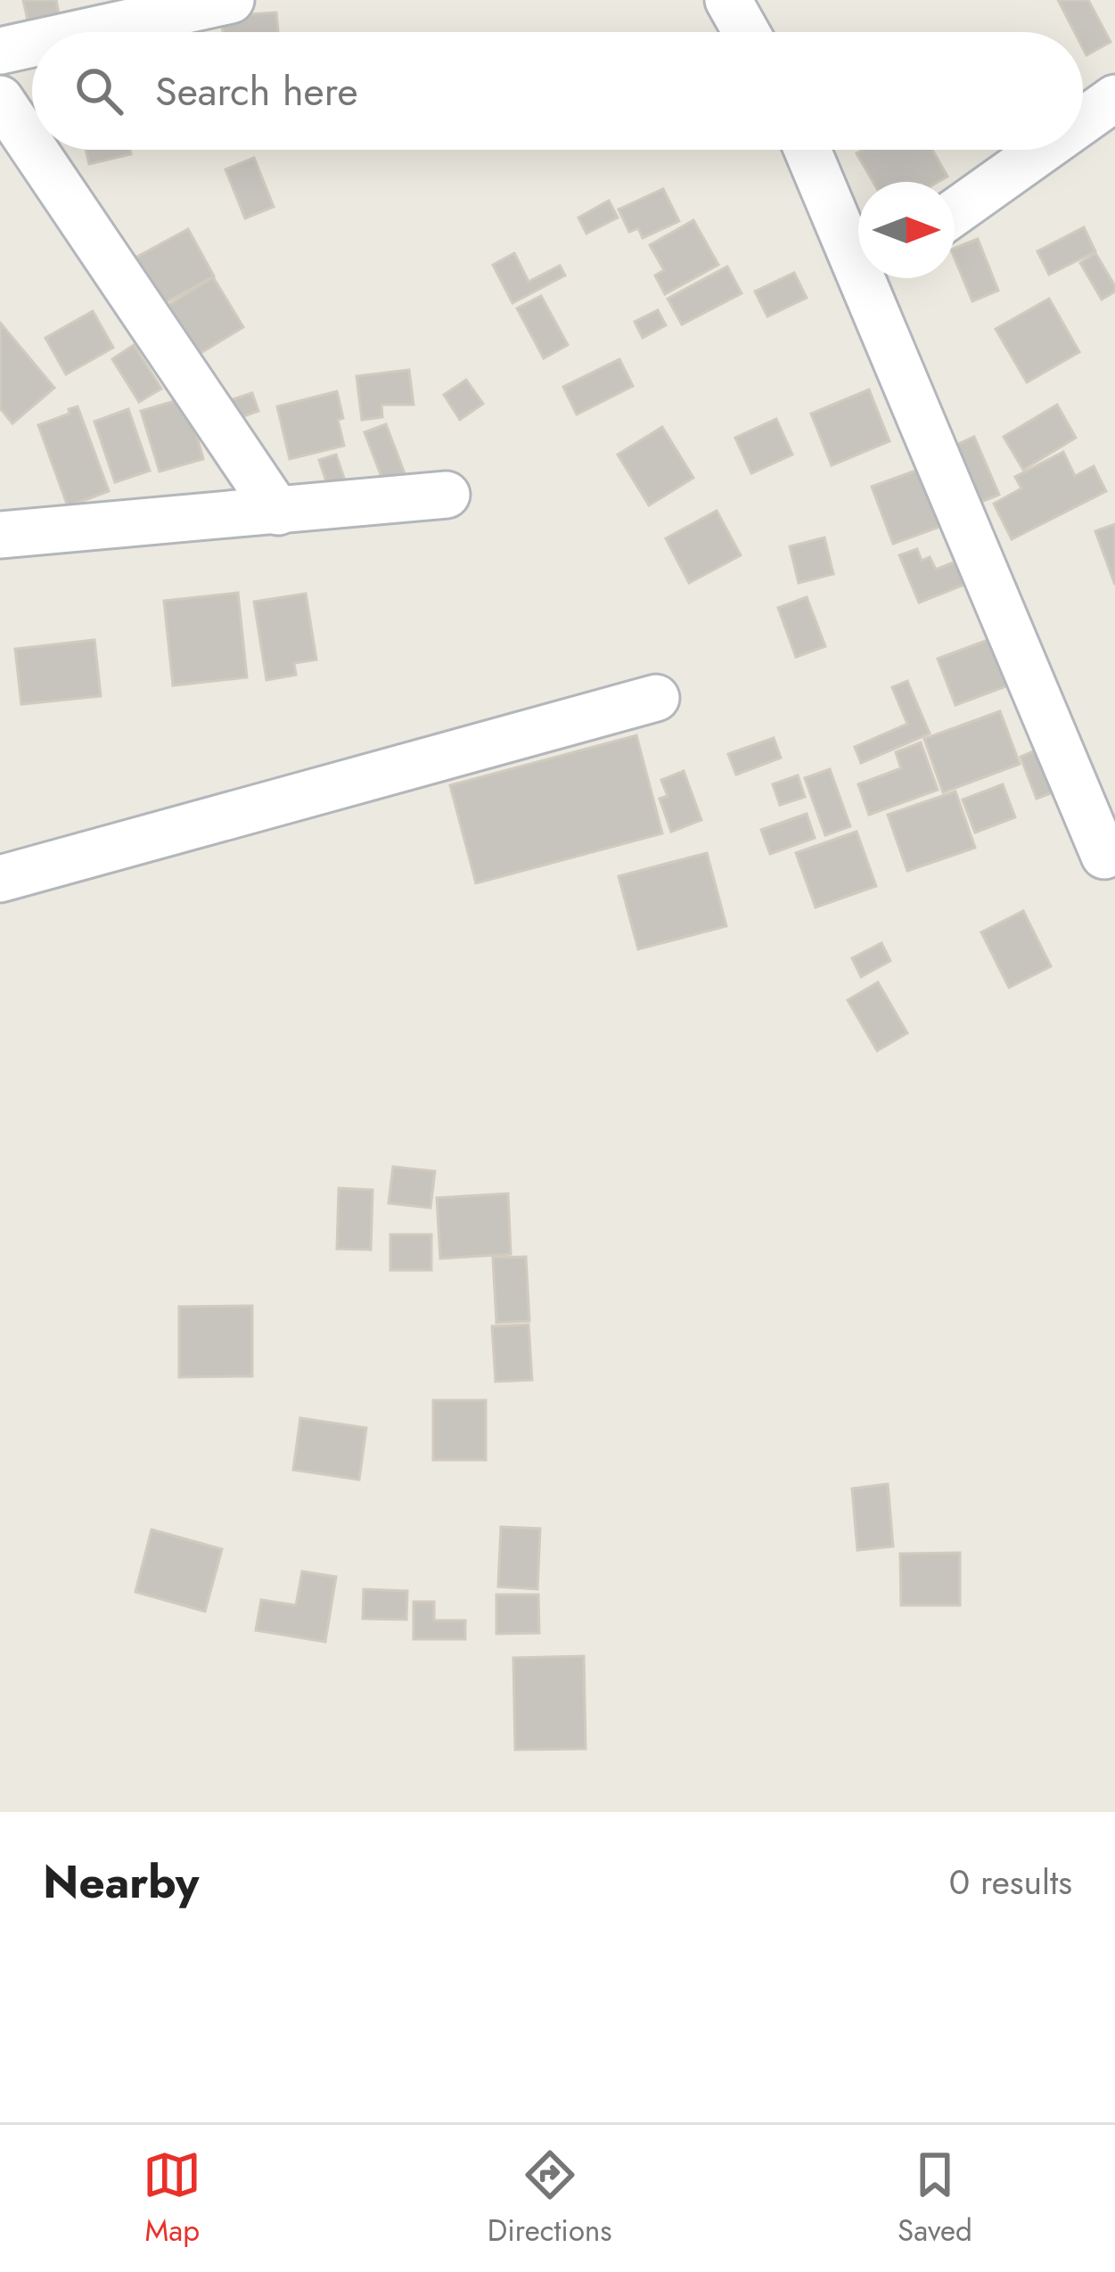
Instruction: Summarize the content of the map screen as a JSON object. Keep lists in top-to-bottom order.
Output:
{
  "north": "right",
  "page": {
    "search": "Search here",
    "heading": ["Nearby", "0 results"],
    "nav": ["Map", "Directions", "Saved"]
  }
}
